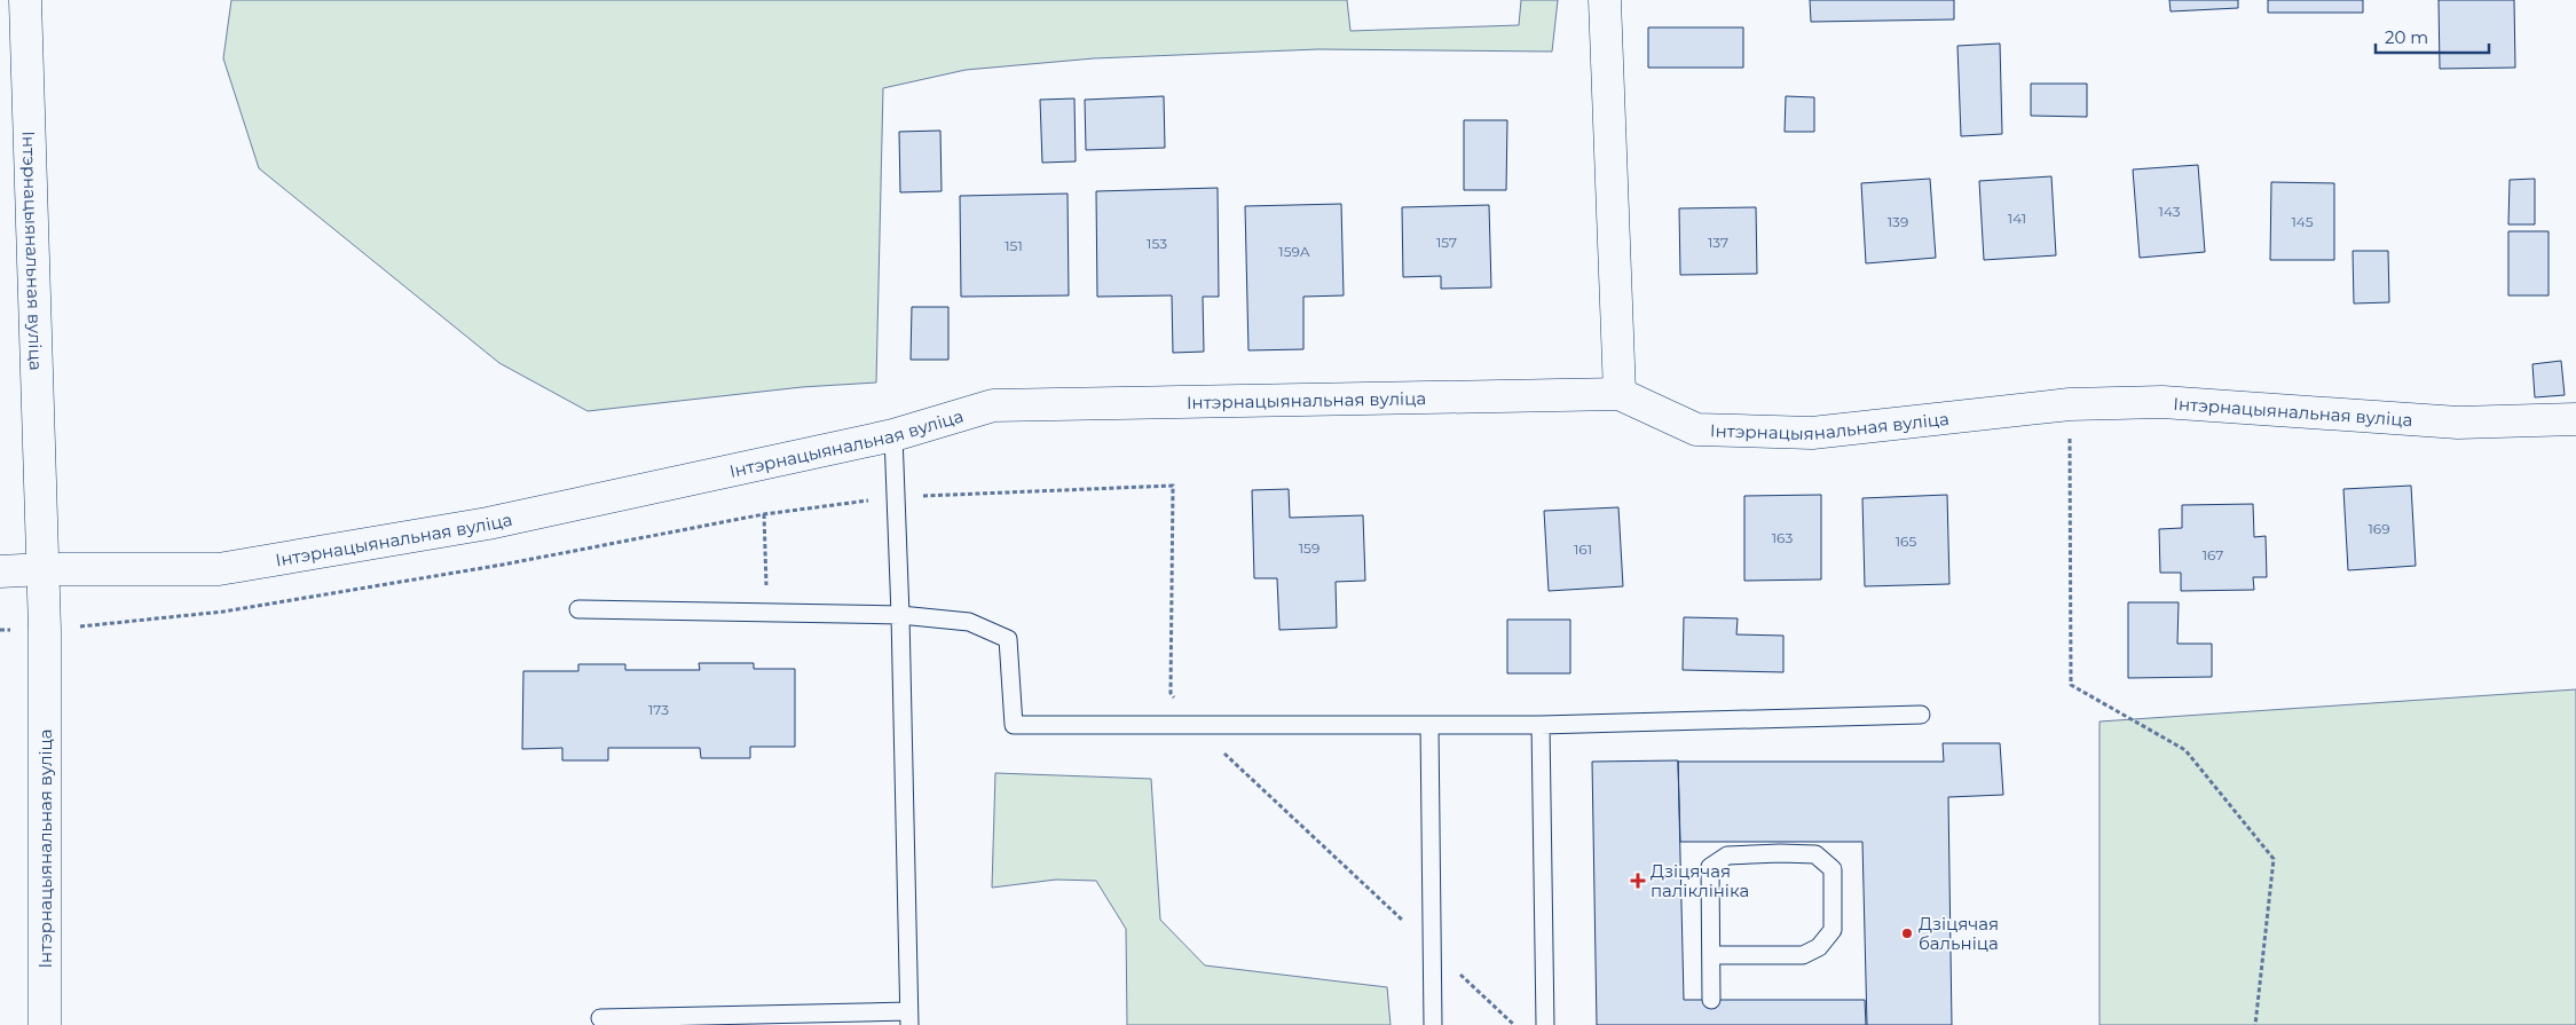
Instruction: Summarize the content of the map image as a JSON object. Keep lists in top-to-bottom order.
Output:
{
  "streets": {
    "street": ["Інтэрнацыянальная вуліца"]
  },
  "places": {
    "health": ["Дзіцячая паліклініка"],
    "other": ["Дзіцячая бальніца"]
  },
  "house_numbers": [
    "143",
    "141",
    "139",
    "145",
    "157",
    "137",
    "153",
    "151",
    "159А",
    "169",
    "163",
    "165",
    "159",
    "161",
    "167",
    "173"
  ],
  "scale_bar": "20 m"
}
